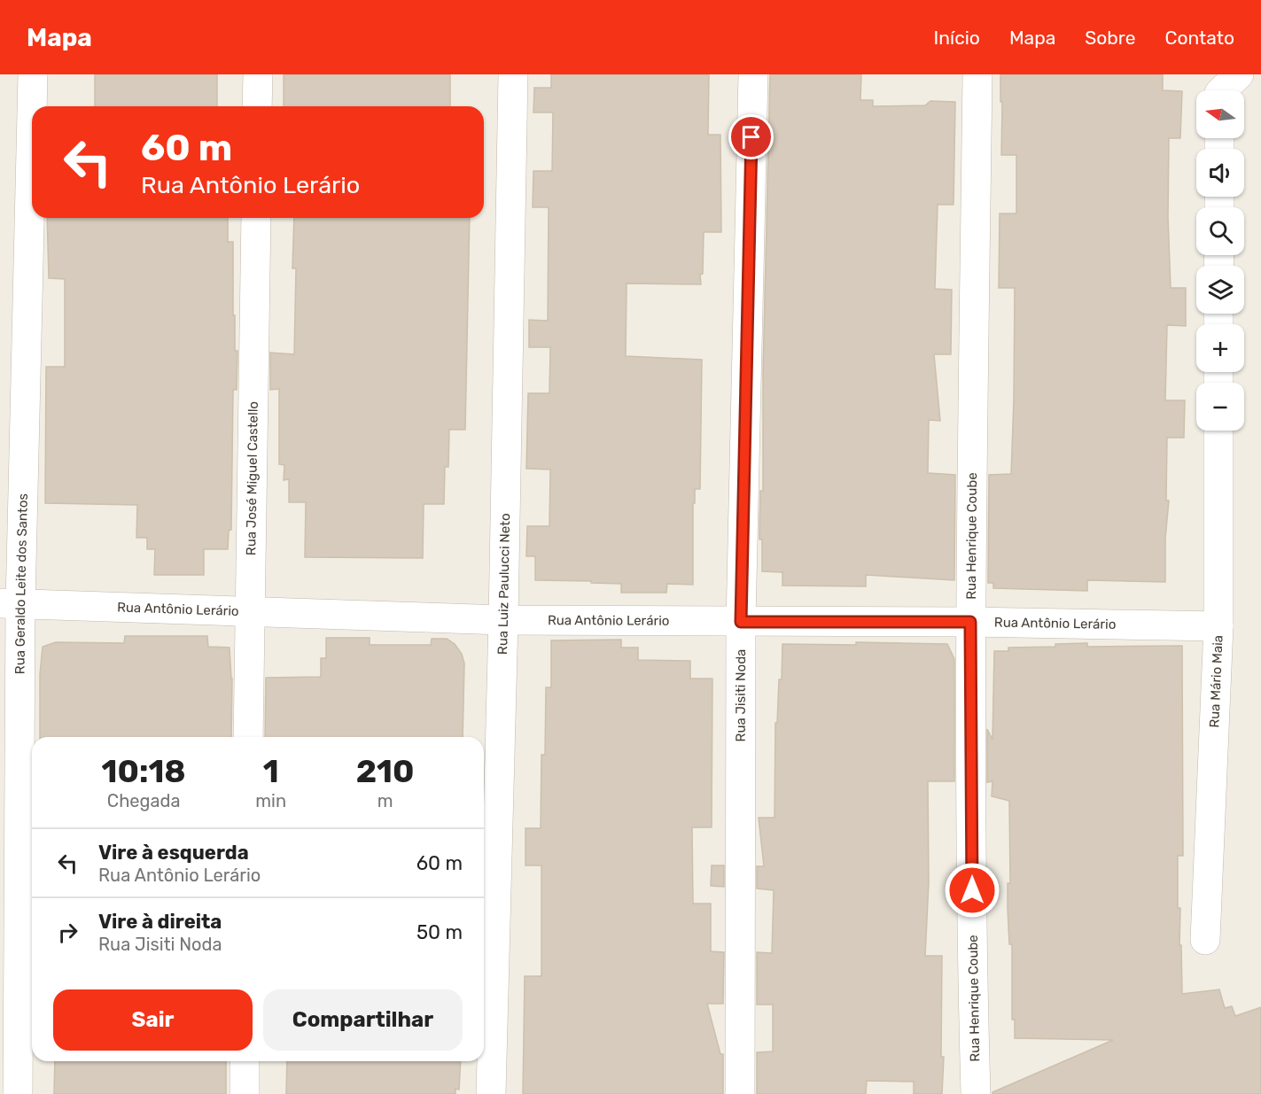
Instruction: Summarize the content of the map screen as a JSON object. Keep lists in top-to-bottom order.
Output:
{
  "streets": {
    "street": [
      "Rua José Miguel Castello",
      "Rua Henrique Coube",
      "Rua Geraldo Leite dos Santos",
      "Rua Luiz Paulucci Neto",
      "Rua Antônio Lerário",
      "Rua Mário Maia",
      "Rua Jisiti Noda"
    ]
  },
  "crossings": [
    ["Rua José Miguel Castello", "Rua Antônio Lerário"],
    ["Rua Henrique Coube", "Rua Antônio Lerário"],
    ["Rua Geraldo Leite dos Santos", "Rua Antônio Lerário"],
    ["Rua Luiz Paulucci Neto", "Rua Antônio Lerário"],
    ["Rua Antônio Lerário", "Rua Mário Maia"],
    ["Rua Antônio Lerário", "Rua Jisiti Noda"]
  ],
  "north": "left",
  "page": {
    "header": "Mapa",
    "nav": [
      "Início",
      "Mapa",
      "Sobre",
      "Contato"
    ],
    "map_buttons": ["+", "−"],
    "turn": ["60 m", "Rua Antônio Lerário"],
    "eta": [
      "10:18",
      "Chegada",
      "1",
      "min",
      "210",
      "m"
    ],
    "list": [
      {
        "name": "Vire à esquerda",
        "note": "Rua Antônio Lerário",
        "value": "60 m"
      },
      {
        "name": "Vire à direita",
        "note": "Rua Jisiti Noda",
        "value": "50 m"
      }
    ],
    "buttons": ["Sair", "Compartilhar"]
  }
}
